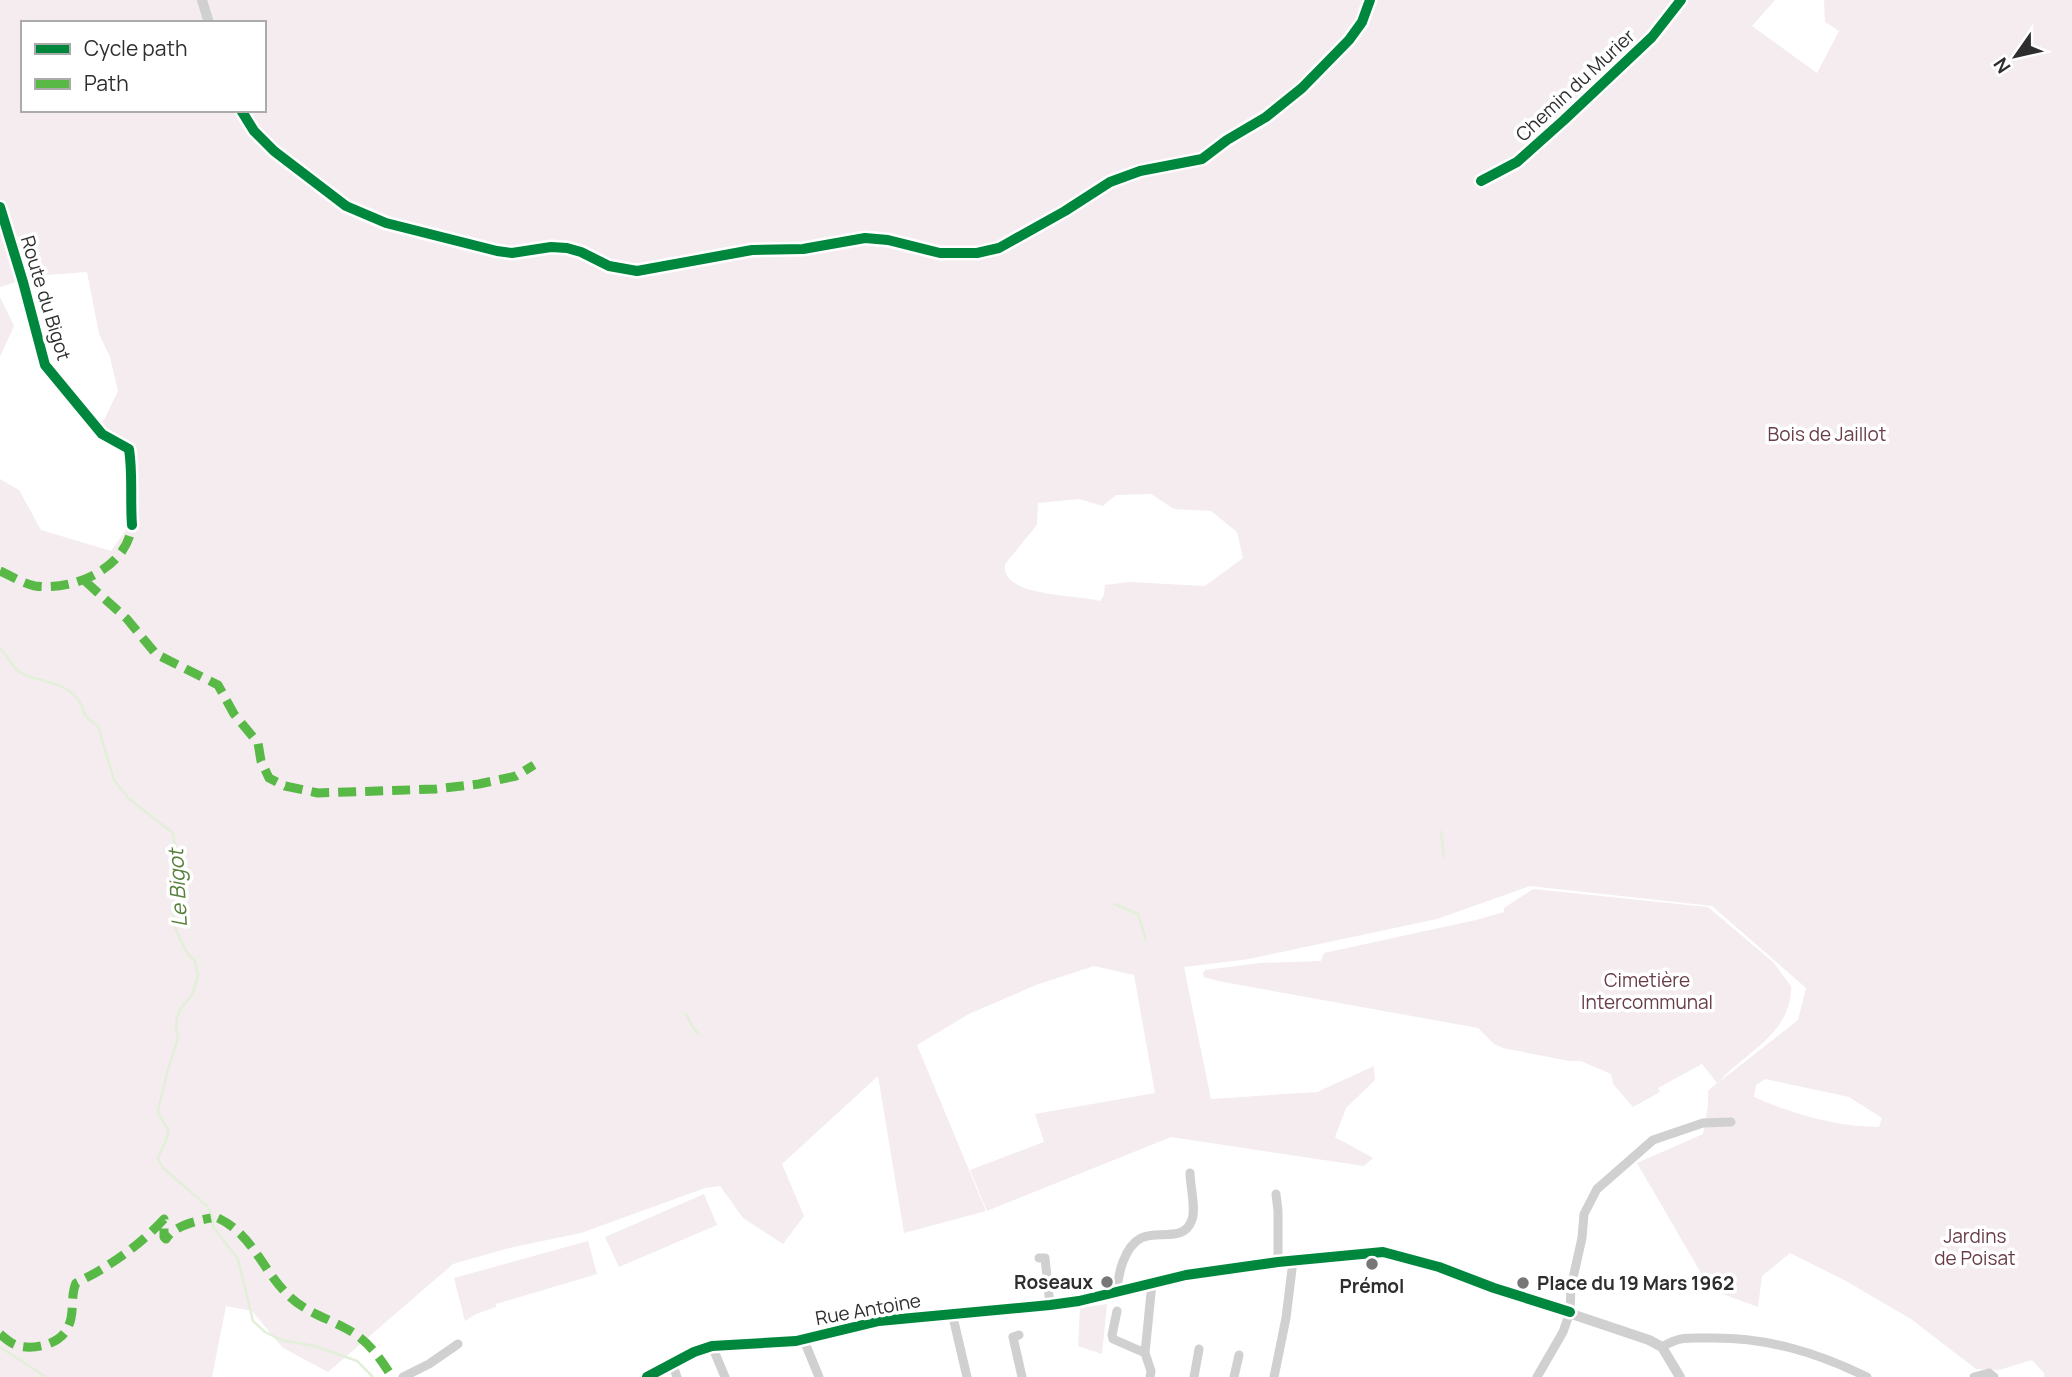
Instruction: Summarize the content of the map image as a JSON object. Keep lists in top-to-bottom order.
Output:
{
  "streets": {
    "street": ["Chemin du Murier", "Route du Bigot", "Rue Antoine"]
  },
  "water": ["Le Bigot"],
  "parks": ["Bois de Jaillot", "Cimetière Intercommunal", "Jardins de Poisat"],
  "places": ["Prémol", "Roseaux", "Place du 19 Mars 1962"],
  "legend": ["Cycle path", "Path"],
  "north": "bottom left"
}
